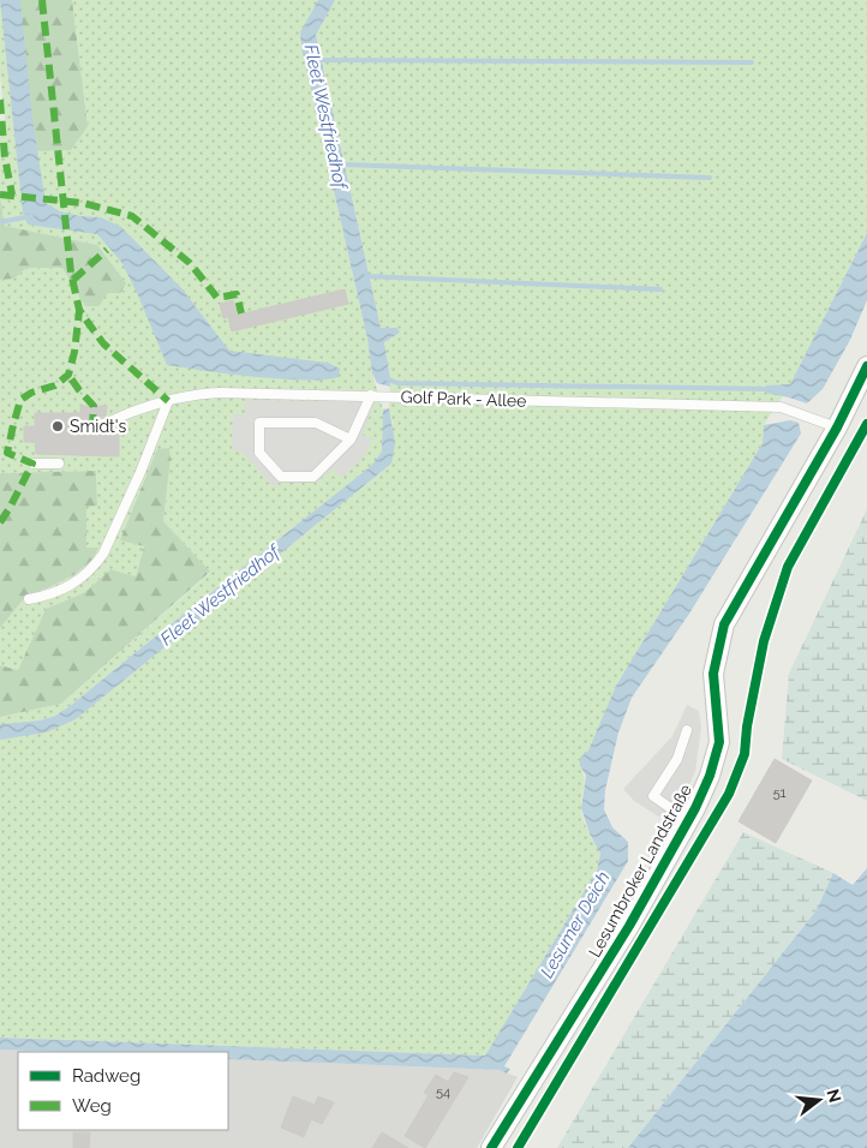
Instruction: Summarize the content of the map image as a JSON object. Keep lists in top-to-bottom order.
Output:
{
  "streets": {
    "street": ["Lesumbroker Landstraße"],
    "lane": ["Golf Park - Allee"]
  },
  "crossings": [
    ["Golf Park - Allee", "Lesumbroker Landstraße"]
  ],
  "water": ["Fleet Westfriedhof", "Lesumer Deich"],
  "places": ["Smidt's"],
  "house_numbers": ["51", "54"],
  "legend": ["Radweg", "Weg"],
  "north": "right"
}
